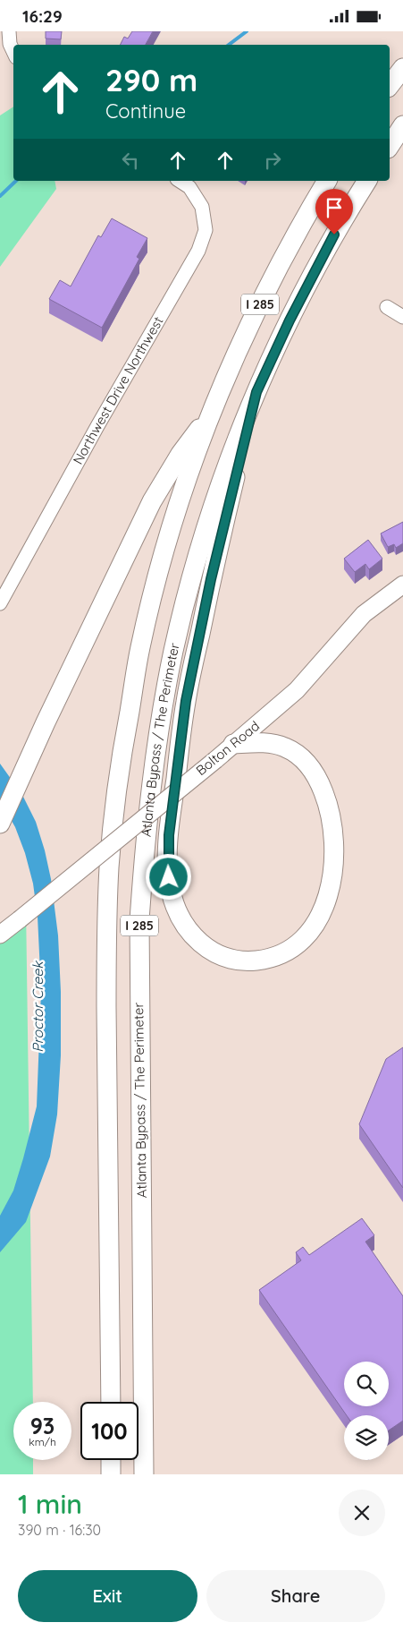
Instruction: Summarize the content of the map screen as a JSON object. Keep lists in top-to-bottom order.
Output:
{
  "streets": {
    "highway": ["I 285", "Atlanta Bypass / The Perimeter"],
    "main road": ["Bolton Road"],
    "street": ["Northwest Drive Northwest"]
  },
  "water": ["Proctor Creek"],
  "page": {
    "status": "16:29",
    "turn": ["290 m", "Continue"],
    "speed": "93 km/h",
    "limit": "100",
    "heading": ["1 min", "390 m · 16:30"],
    "buttons": ["Exit", "Share"]
  }
}
